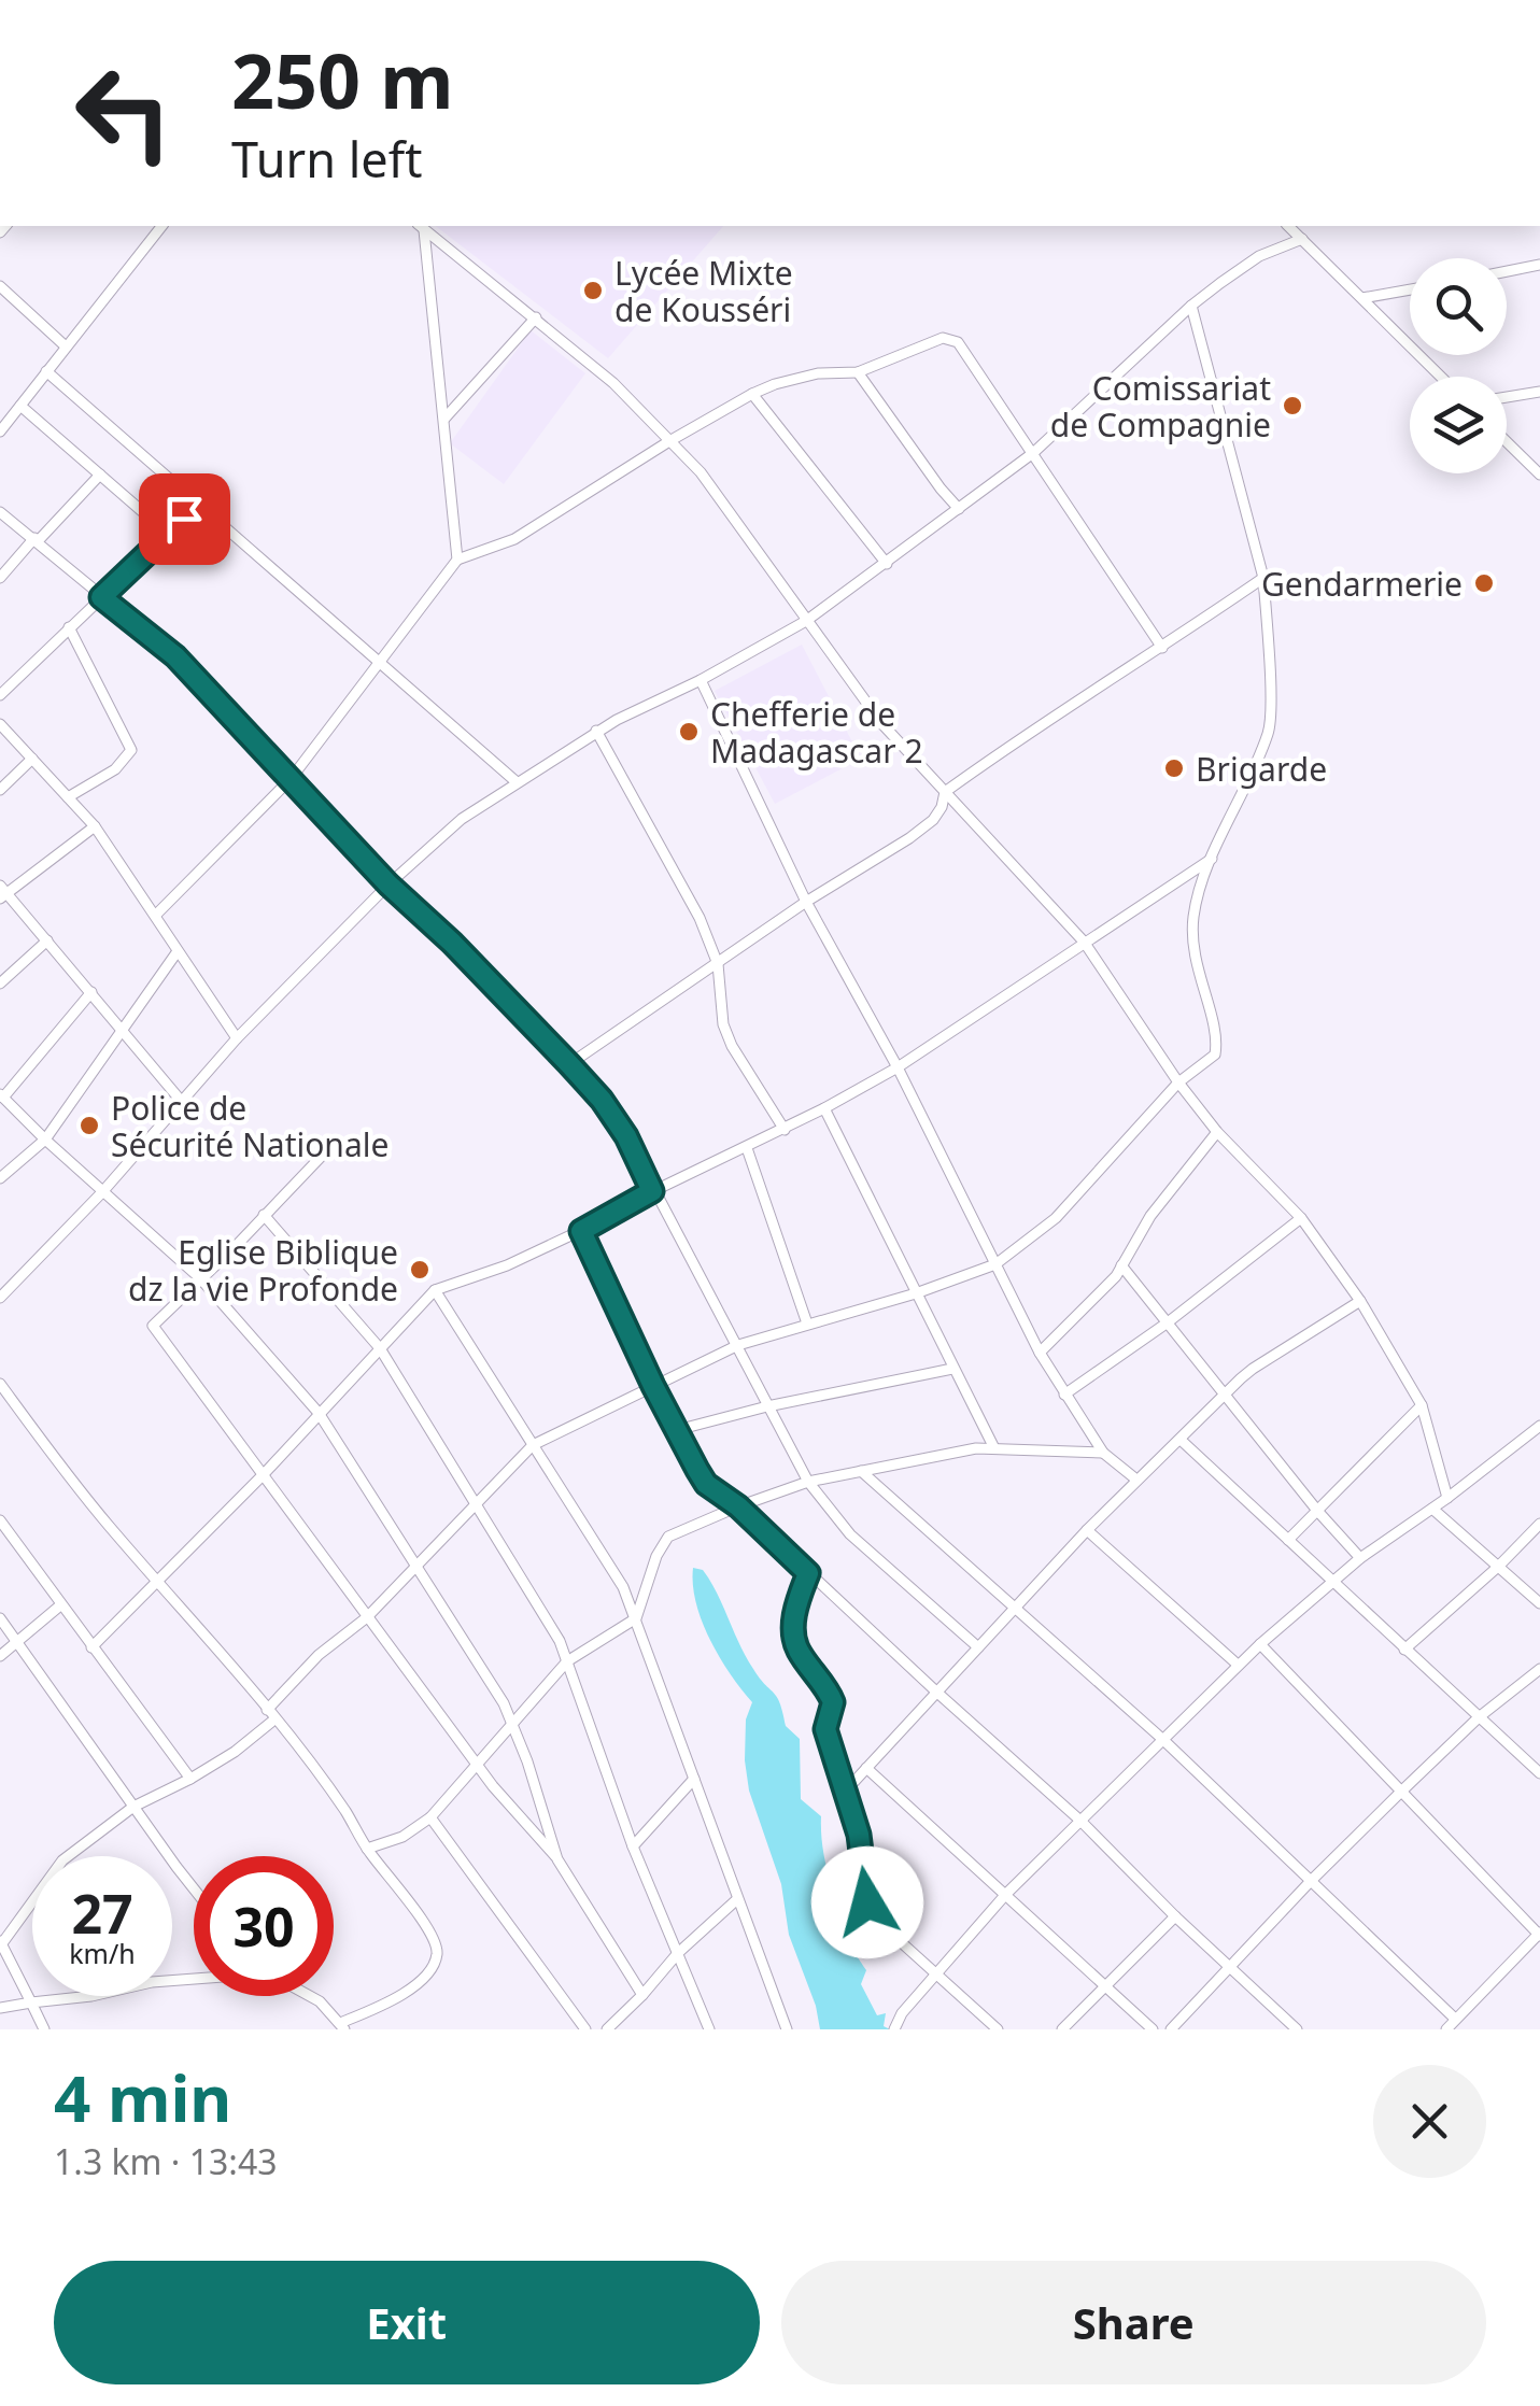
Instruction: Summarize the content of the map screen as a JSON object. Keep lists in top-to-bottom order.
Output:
{
  "places": [
    "Lycée Mixte de Kousséri",
    "Comissariat de Compagnie",
    "Gendarmerie",
    "Chefferie de Madagascar 2",
    "Brigarde",
    "Police de Sécurité Nationale",
    "Eglise Biblique dz la vie Profonde"
  ],
  "page": {
    "turn": ["250 m", "Turn left"],
    "speed": "27 km/h",
    "limit": "30",
    "heading": ["4 min", "1.3 km · 13:43"],
    "buttons": ["Exit", "Share"]
  }
}
